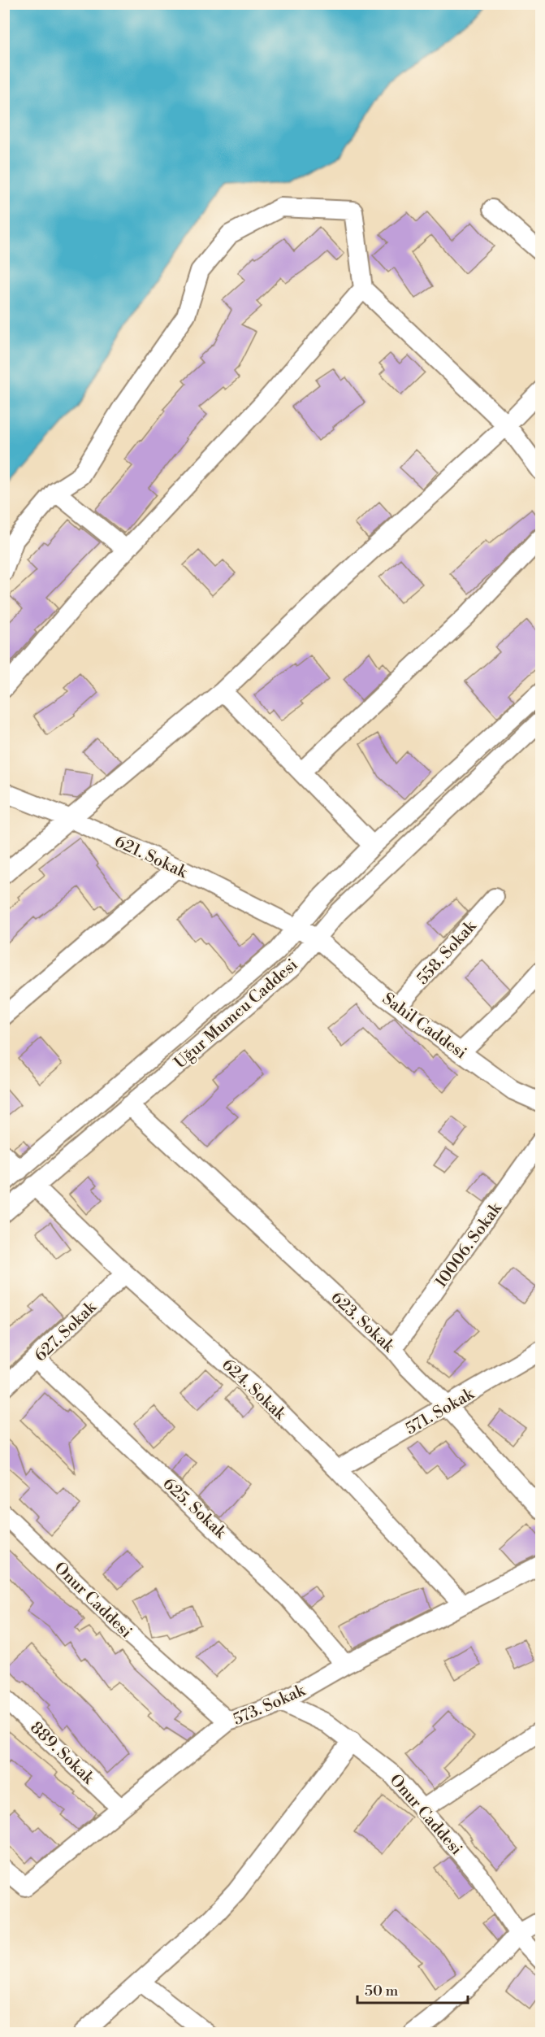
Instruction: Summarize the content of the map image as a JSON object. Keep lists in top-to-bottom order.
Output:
{
  "streets": {
    "street": [
      "621. Sokak",
      "558. Sokak",
      "Uğur Mumcu Caddesi",
      "Sahil Caddesi",
      "10006. Sokak",
      "623. Sokak",
      "627. Sokak",
      "624. Sokak",
      "571. Sokak",
      "625. Sokak",
      "Onur Caddesi",
      "573. Sokak",
      "889. Sokak"
    ]
  },
  "crossings": [
    ["621. Sokak", "Uğur Mumcu Caddesi"],
    ["621. Sokak", "Sahil Caddesi"],
    ["558. Sokak", "Sahil Caddesi"],
    ["Uğur Mumcu Caddesi", "Sahil Caddesi"],
    ["Uğur Mumcu Caddesi", "623. Sokak"],
    ["Uğur Mumcu Caddesi", "624. Sokak"],
    ["10006. Sokak", "623. Sokak"],
    ["623. Sokak", "571. Sokak"],
    ["627. Sokak", "624. Sokak"],
    ["627. Sokak", "625. Sokak"],
    ["624. Sokak", "571. Sokak"],
    ["624. Sokak", "573. Sokak"],
    ["625. Sokak", "573. Sokak"],
    ["Onur Caddesi", "573. Sokak"],
    ["573. Sokak", "889. Sokak"]
  ],
  "scale_bar": "50 m"
}
